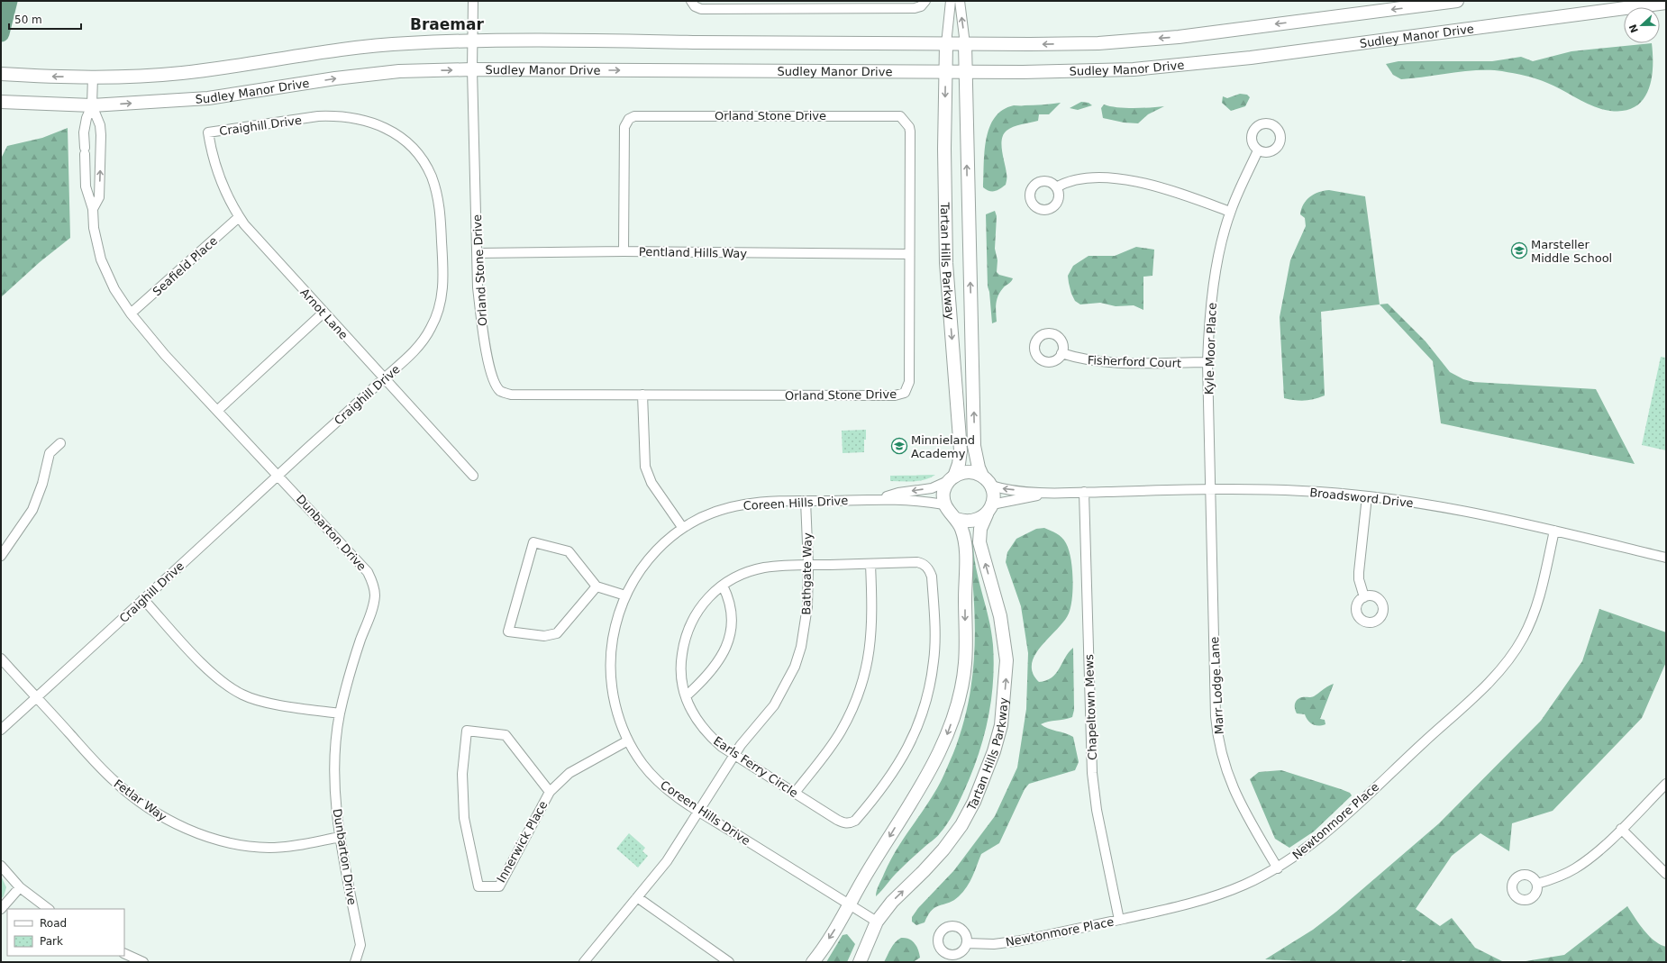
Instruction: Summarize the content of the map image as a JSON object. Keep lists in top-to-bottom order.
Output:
{
  "streets": {
    "main road": ["Sudley Manor Drive", "Tartan Hills Parkway"],
    "street": [
      "Orland Stone Drive",
      "Craighill Drive",
      "Pentland Hills Way",
      "Seafield Place",
      "Arnot Lane",
      "Kyle Moor Place",
      "Fisherford Court",
      "Broadsword Drive",
      "Coreen Hills Drive",
      "Dunbarton Drive",
      "Bathgate Way",
      "Marr Lodge Lane",
      "Chapeltown Mews",
      "Earls Ferry Circle",
      "Fetlar Way",
      "Newtonmore Place",
      "Innerwick Place"
    ]
  },
  "crossings": [
    ["Sudley Manor Drive", "Orland Stone Drive"],
    ["Sudley Manor Drive", "Tartan Hills Parkway"],
    ["Sudley Manor Drive", "Dunbarton Drive"],
    ["Orland Stone Drive", "Pentland Hills Way"],
    ["Craighill Drive", "Arnot Lane"],
    ["Craighill Drive", "Dunbarton Drive"],
    ["Craighill Drive", "Fetlar Way"],
    ["Tartan Hills Parkway", "Broadsword Drive"],
    ["Tartan Hills Parkway", "Coreen Hills Drive"],
    ["Seafield Place", "Arnot Lane"],
    ["Seafield Place", "Dunbarton Drive"],
    ["Kyle Moor Place", "Fisherford Court"],
    ["Kyle Moor Place", "Broadsword Drive"],
    ["Kyle Moor Place", "Marr Lodge Lane"],
    ["Broadsword Drive", "Coreen Hills Drive"],
    ["Broadsword Drive", "Marr Lodge Lane"],
    ["Broadsword Drive", "Chapeltown Mews"],
    ["Broadsword Drive", "Newtonmore Place"],
    ["Coreen Hills Drive", "Bathgate Way"],
    ["Coreen Hills Drive", "Innerwick Place"],
    ["Dunbarton Drive", "Fetlar Way"],
    ["Bathgate Way", "Earls Ferry Circle"],
    ["Marr Lodge Lane", "Newtonmore Place"],
    ["Chapeltown Mews", "Newtonmore Place"]
  ],
  "districts": ["Braemar"],
  "places": {
    "school or university": ["Marsteller Middle School", "Minnieland Academy"]
  },
  "legend": ["Road", "Park"],
  "scale_bar": "50 m",
  "north": "left"
}
